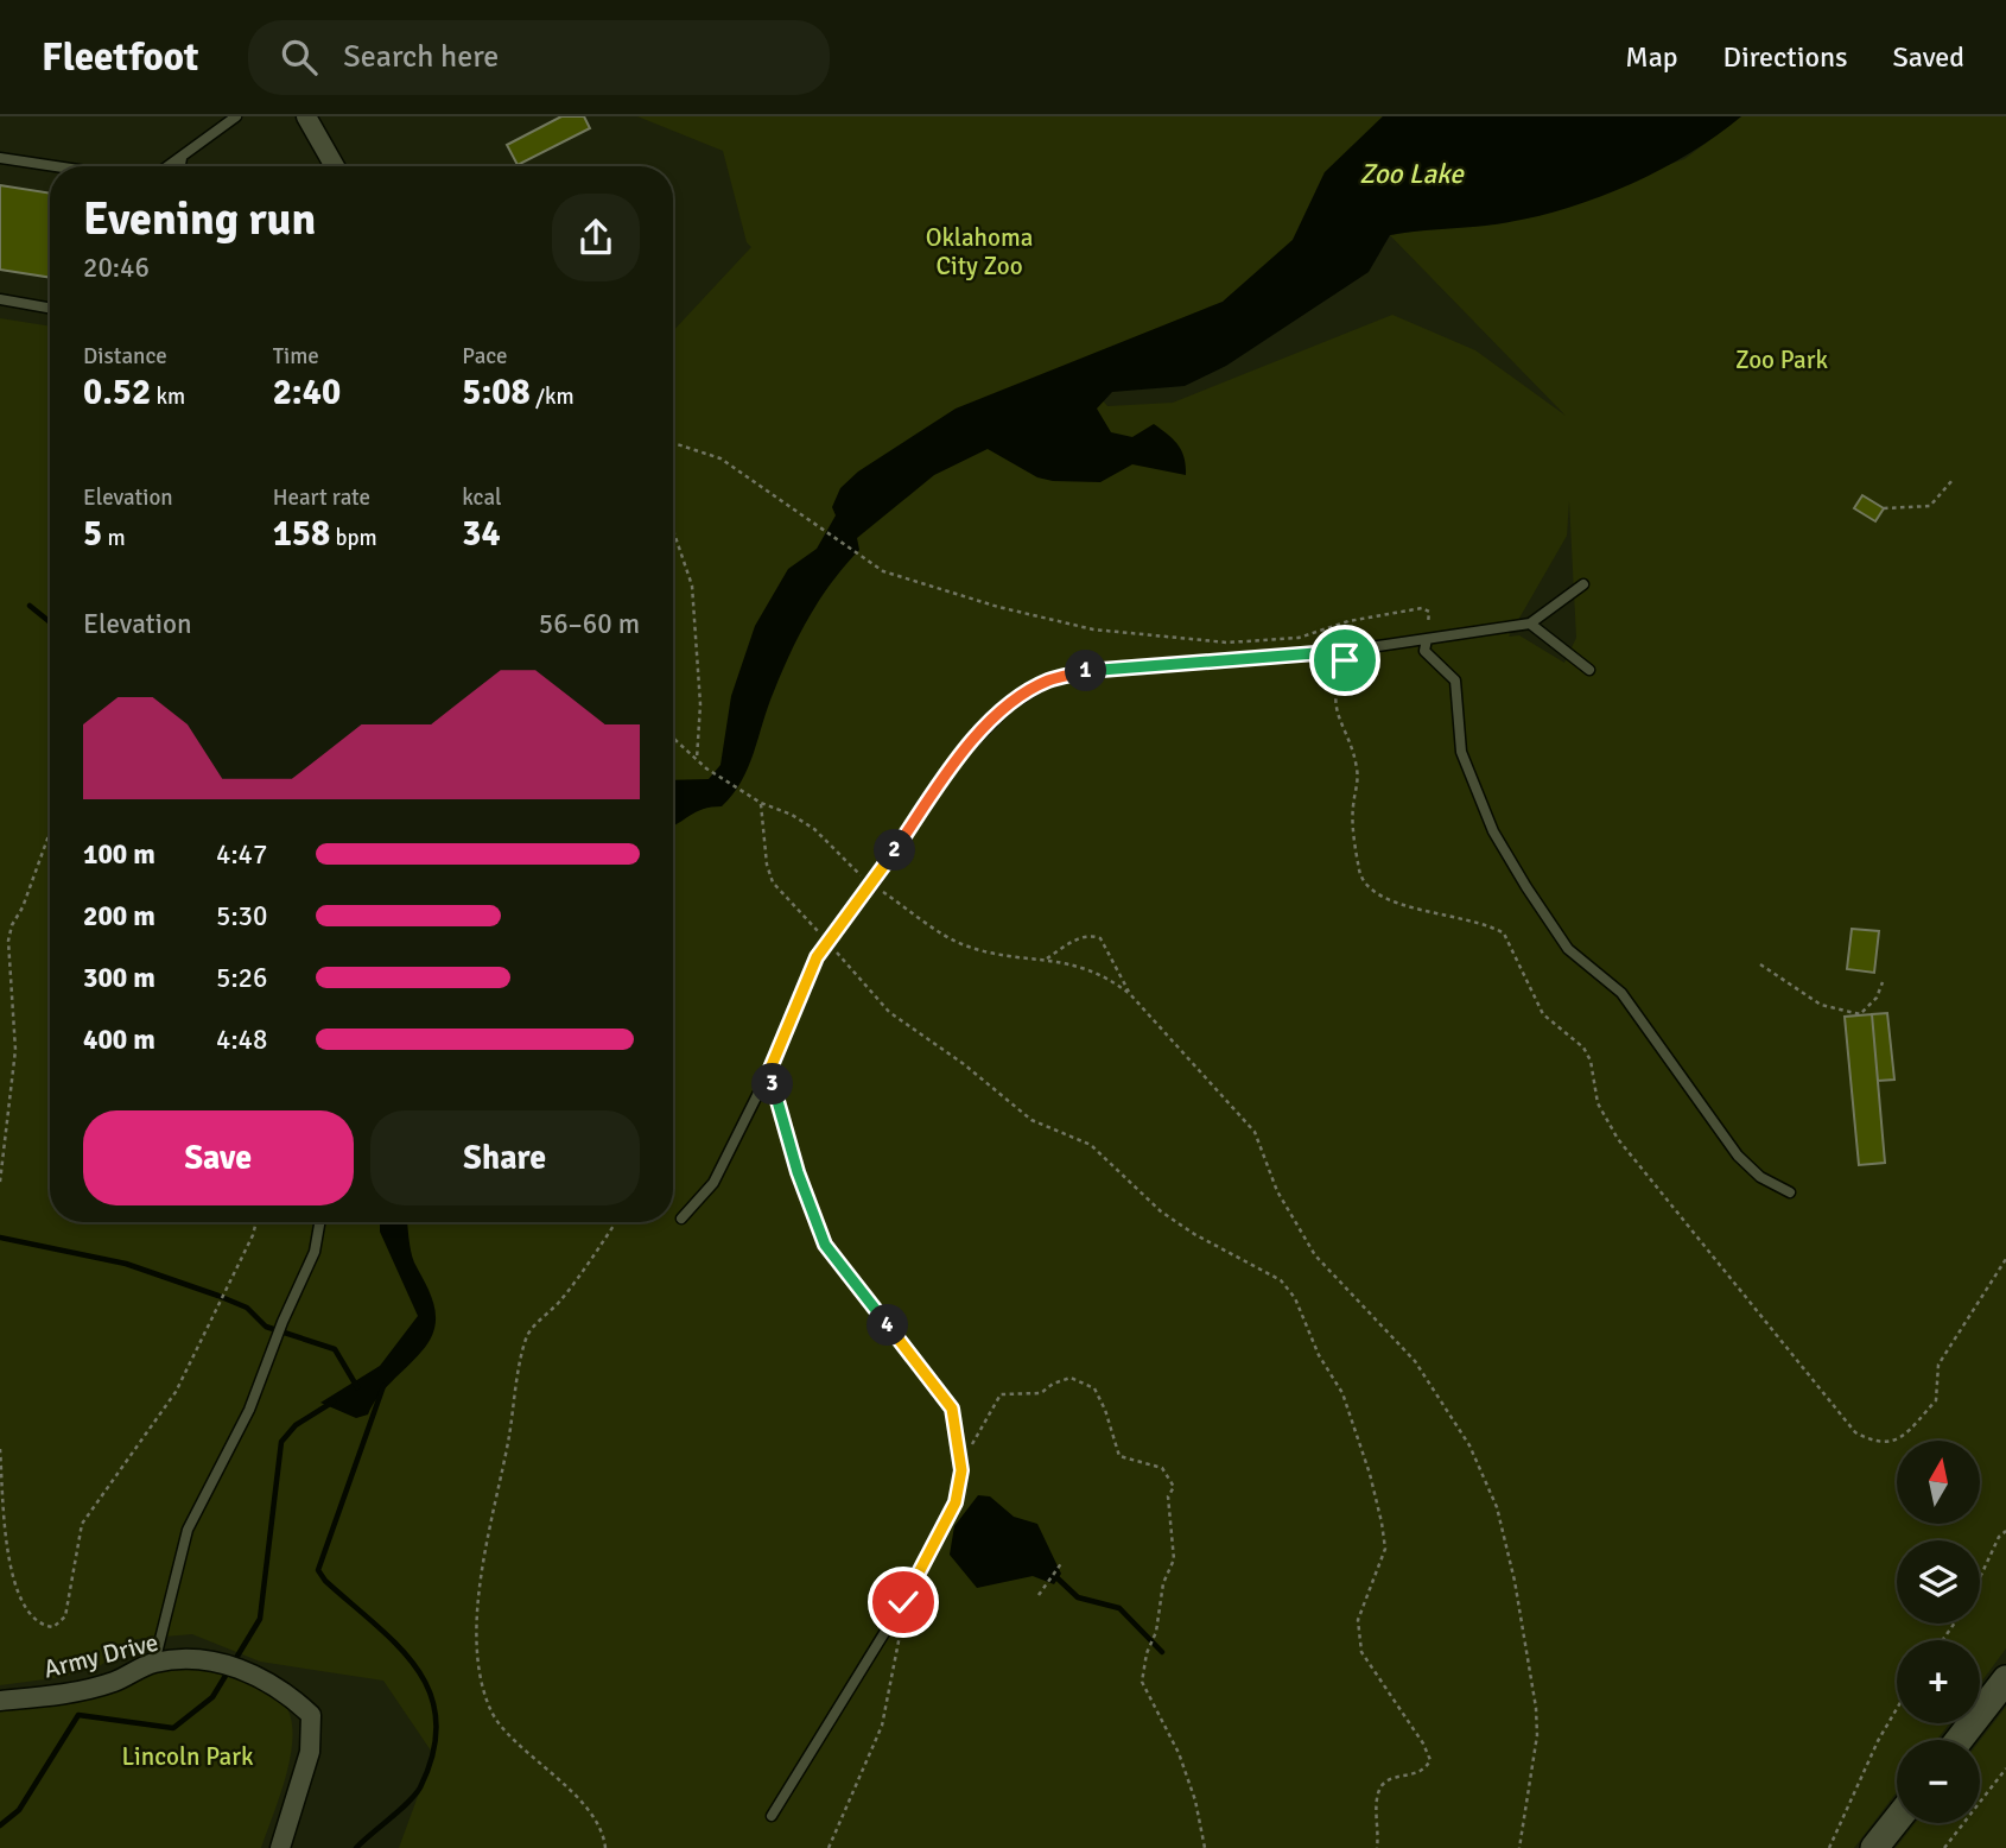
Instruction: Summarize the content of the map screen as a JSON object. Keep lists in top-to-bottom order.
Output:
{
  "streets": {
    "street": ["Army Drive"]
  },
  "water": ["Zoo Lake"],
  "parks": ["Oklahoma City Zoo", "Zoo Park", "Lincoln Park"],
  "north": "top",
  "page": {
    "header": "Fleetfoot",
    "search": "Search here",
    "nav": ["Map", "Directions", "Saved"],
    "heading": ["Evening run", "20:46"],
    "stats": [
      ["Distance", "0.52 km"],
      ["Time", "2:40"],
      ["Pace", "5:08 /km"],
      ["Elevation", "5 m"],
      ["Heart rate", "158 bpm"],
      ["kcal", "34"]
    ],
    "chart": ["Elevation", "56–60 m"],
    "pins": [
      "1",
      "2",
      "3",
      "4"
    ],
    "list": [
      {
        "name": "100 m",
        "note": "4:47"
      },
      {
        "name": "200 m",
        "note": "5:30"
      },
      {
        "name": "300 m",
        "note": "5:26"
      },
      {
        "name": "400 m",
        "note": "4:48"
      }
    ],
    "buttons": ["Save", "Share"],
    "map_buttons": ["+", "−"]
  }
}
